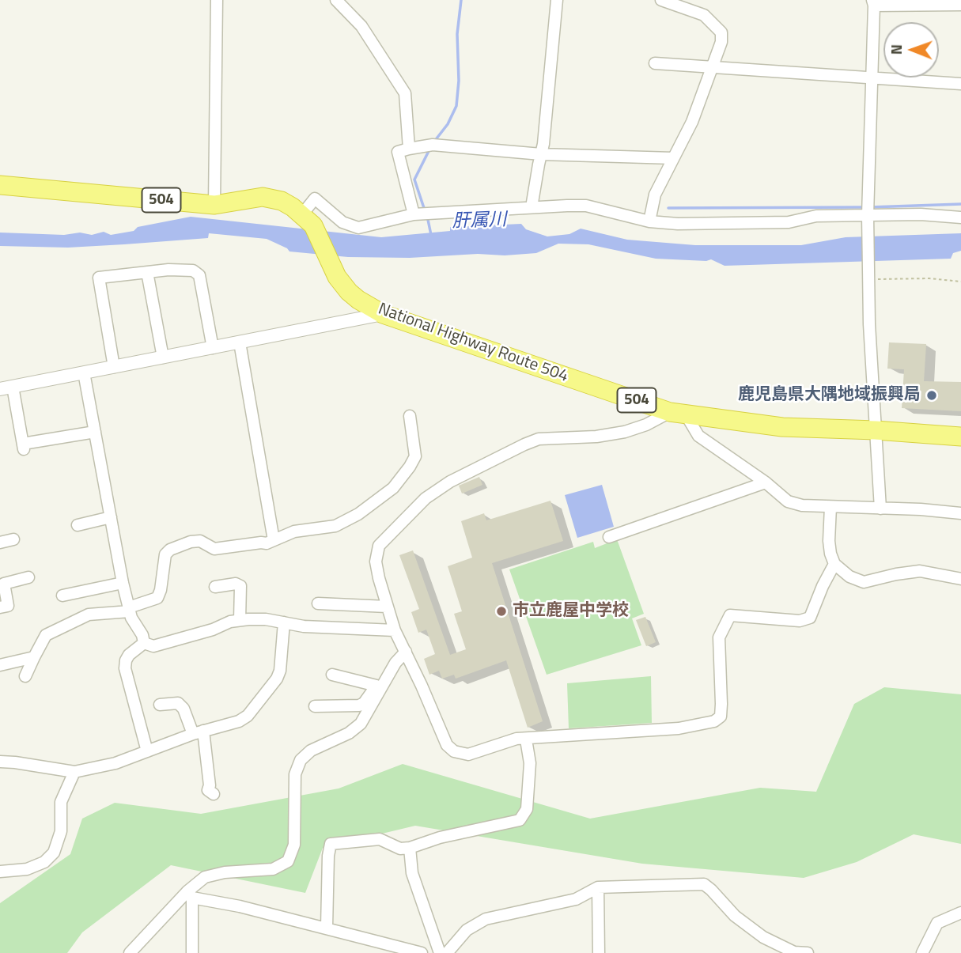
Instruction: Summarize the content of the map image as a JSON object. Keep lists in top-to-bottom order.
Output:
{
  "streets": {
    "highway": ["504", "National Highway Route 504"]
  },
  "crossings": [
    ["504", "National Highway Route 504"]
  ],
  "water": ["肝属川"],
  "places": ["鹿児島県大隅地域振興局", "市立鹿屋中学校"],
  "north": "left"
}
